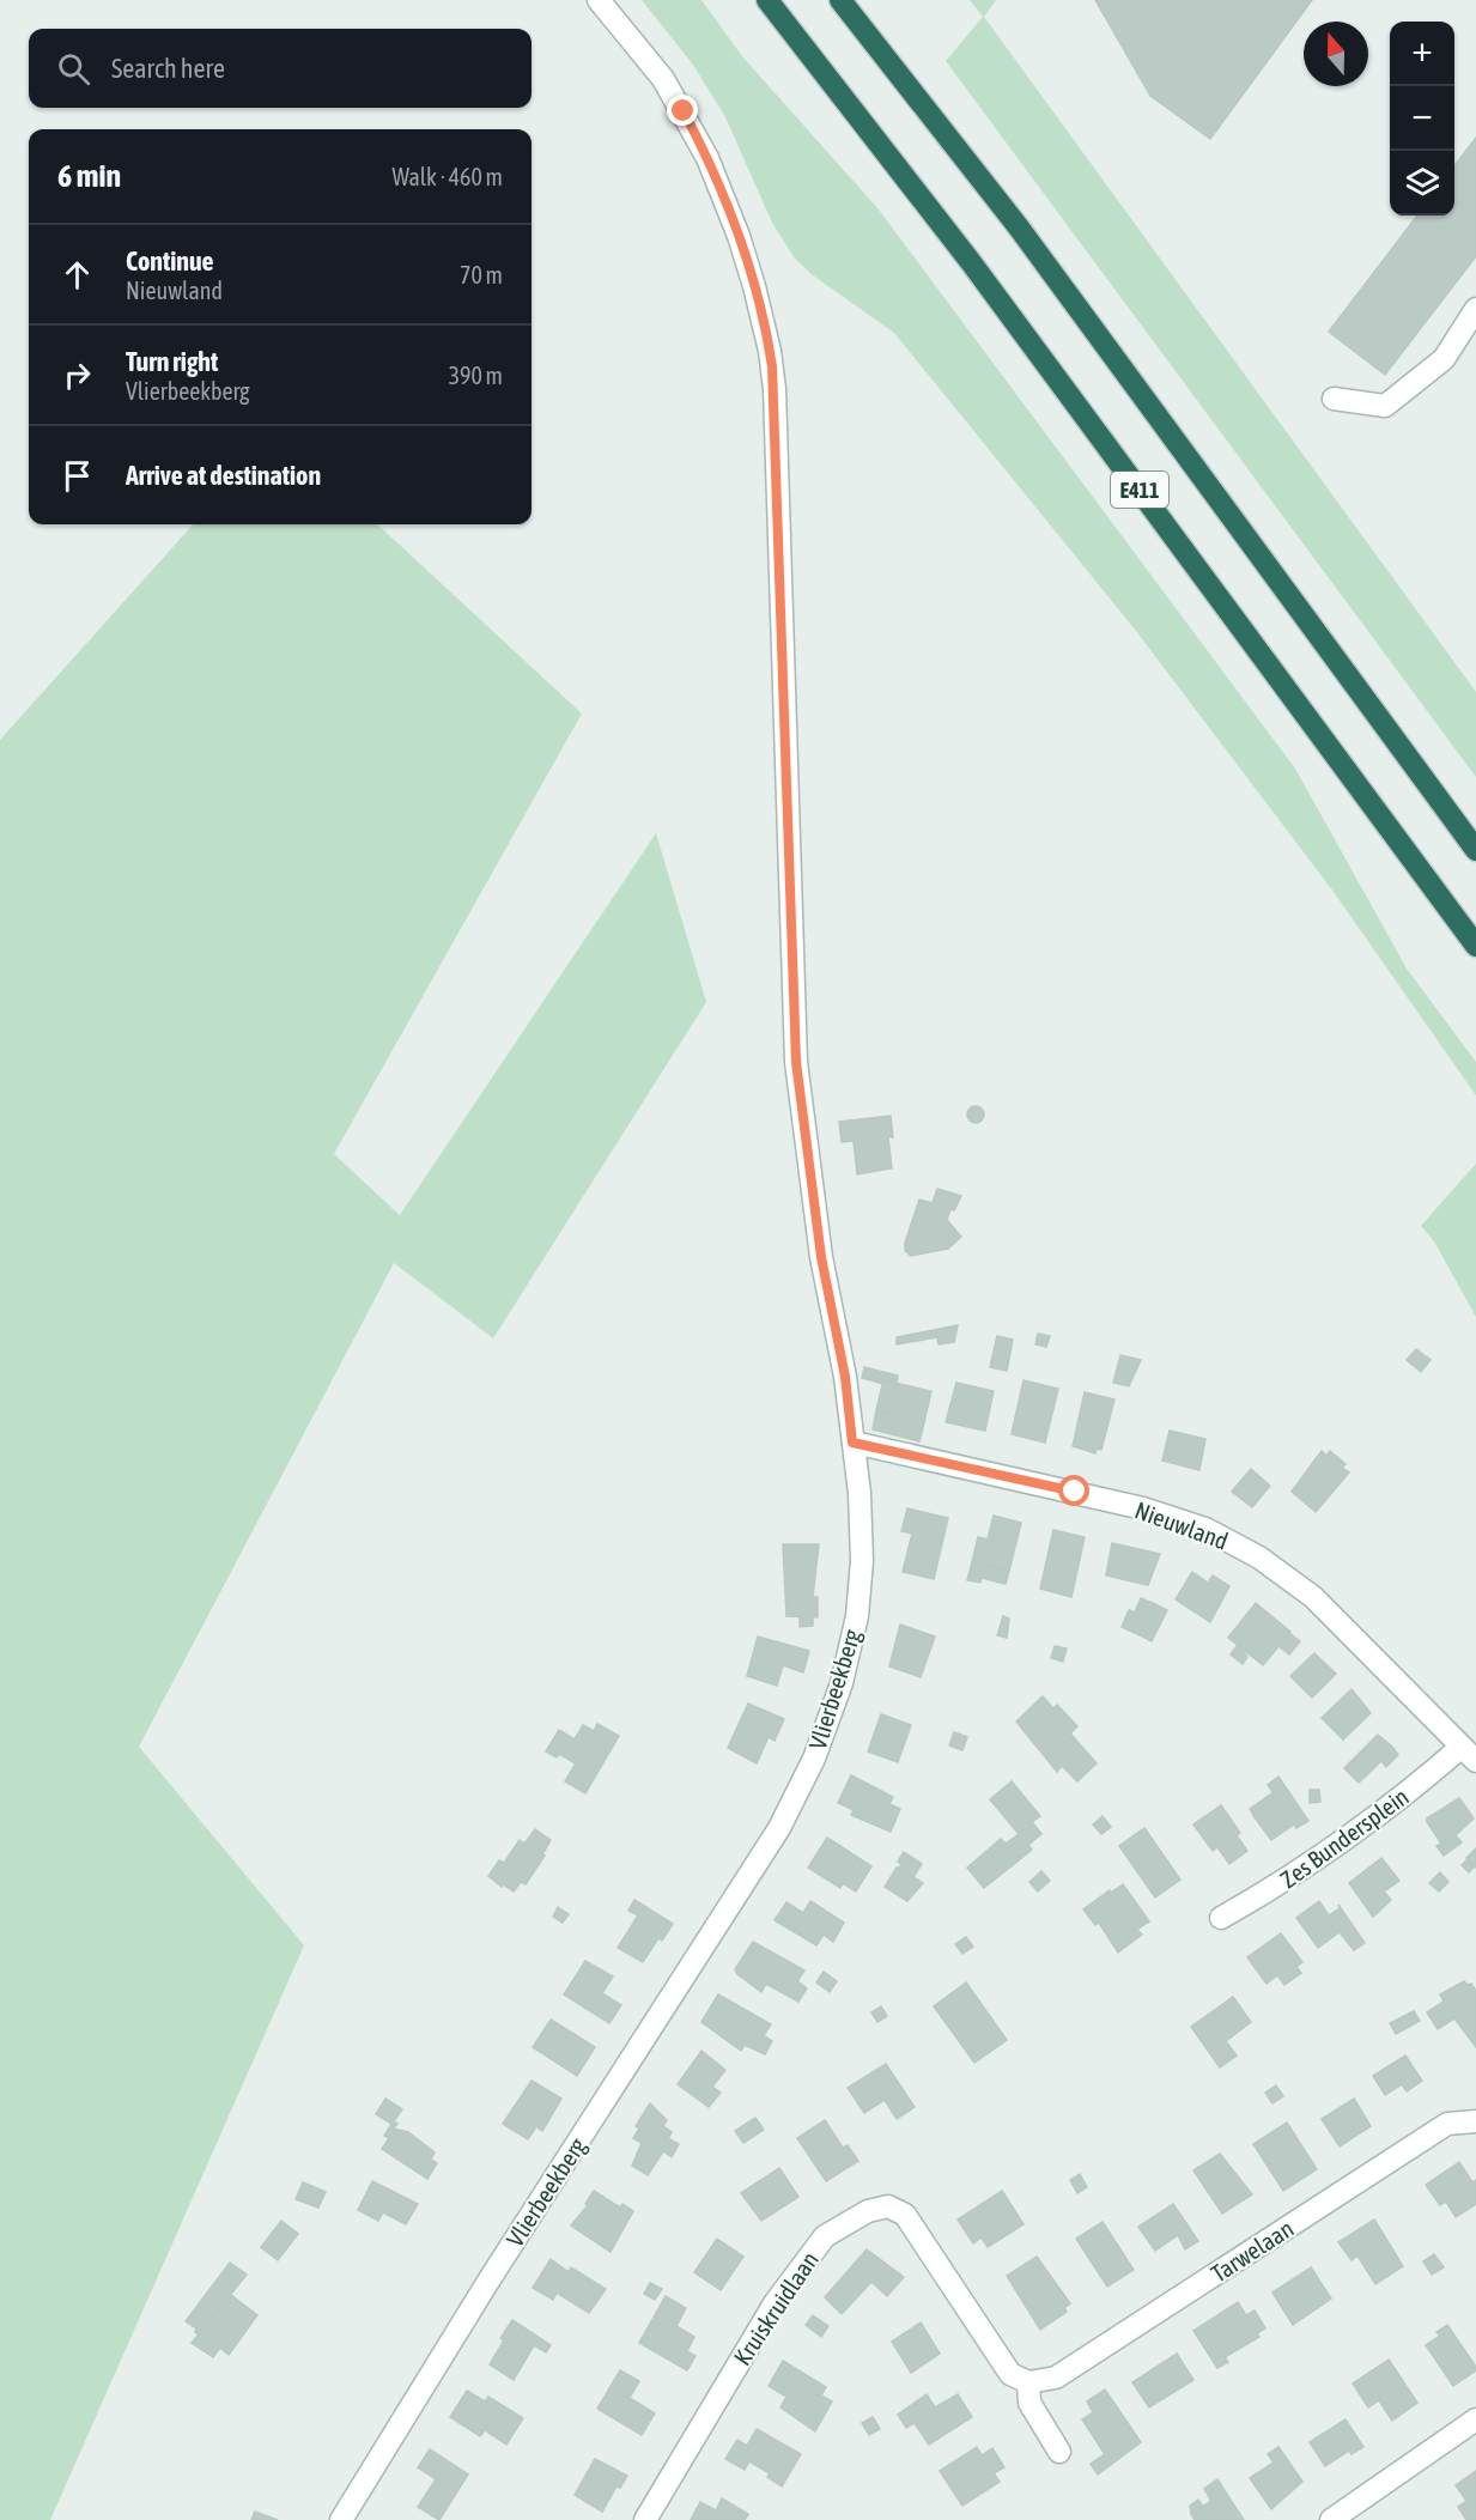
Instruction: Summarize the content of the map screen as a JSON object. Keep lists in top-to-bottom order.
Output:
{
  "streets": {
    "highway": ["E411"],
    "street": [
      "Nieuwland",
      "Vlierbeekberg",
      "Zes Bundersplein",
      "Tarwelaan",
      "Kruiskruidlaan"
    ]
  },
  "crossings": [
    ["Nieuwland", "Vlierbeekberg"],
    ["Nieuwland", "Zes Bundersplein"],
    ["Tarwelaan", "Kruiskruidlaan"]
  ],
  "north": "top",
  "page": {
    "map_buttons": ["+", "−"],
    "search": "Search here",
    "heading": ["6 min", "Walk · 460 m"],
    "list": [
      ["Continue", "Nieuwland", "70 m"],
      ["Turn right", "Vlierbeekberg", "390 m"],
      "Arrive at destination"
    ]
  }
}
